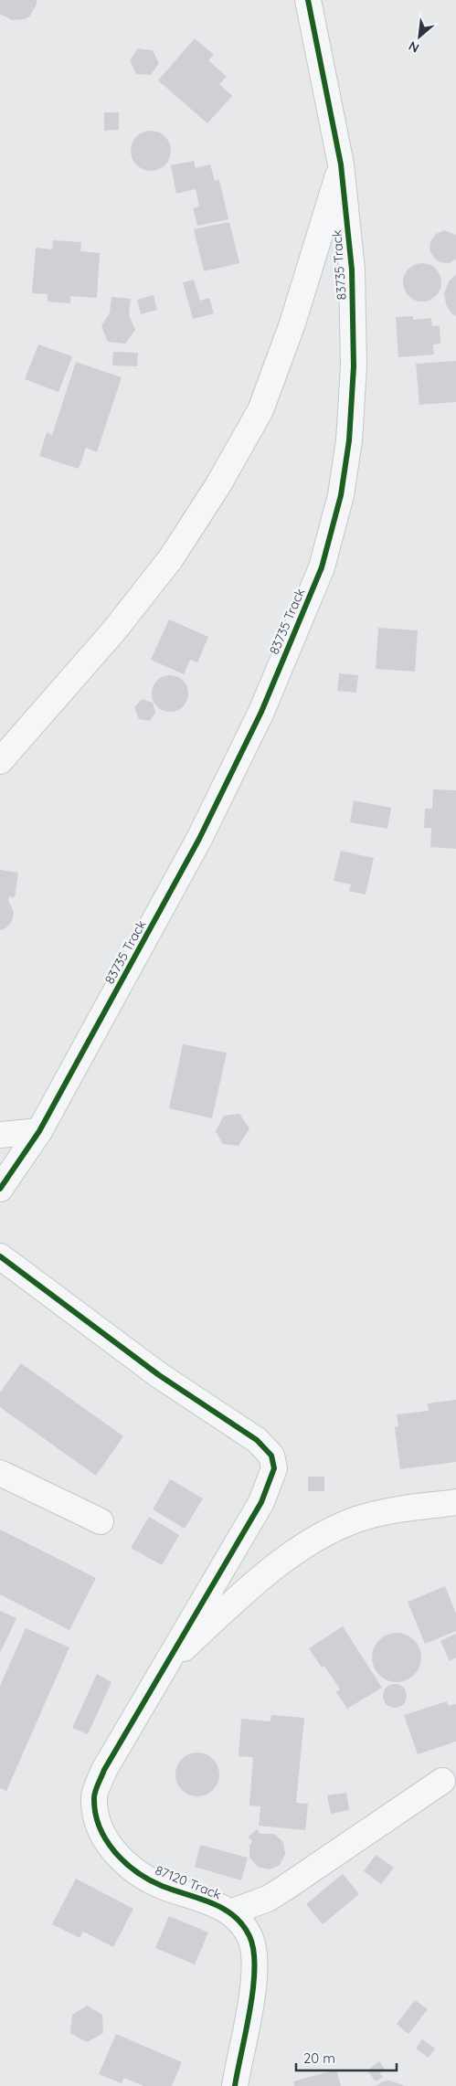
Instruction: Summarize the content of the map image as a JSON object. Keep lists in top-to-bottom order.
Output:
{
  "streets": {
    "street": ["83735 Track", "87120 Track"]
  },
  "scale_bar": "20 m",
  "north": "bottom left"
}
